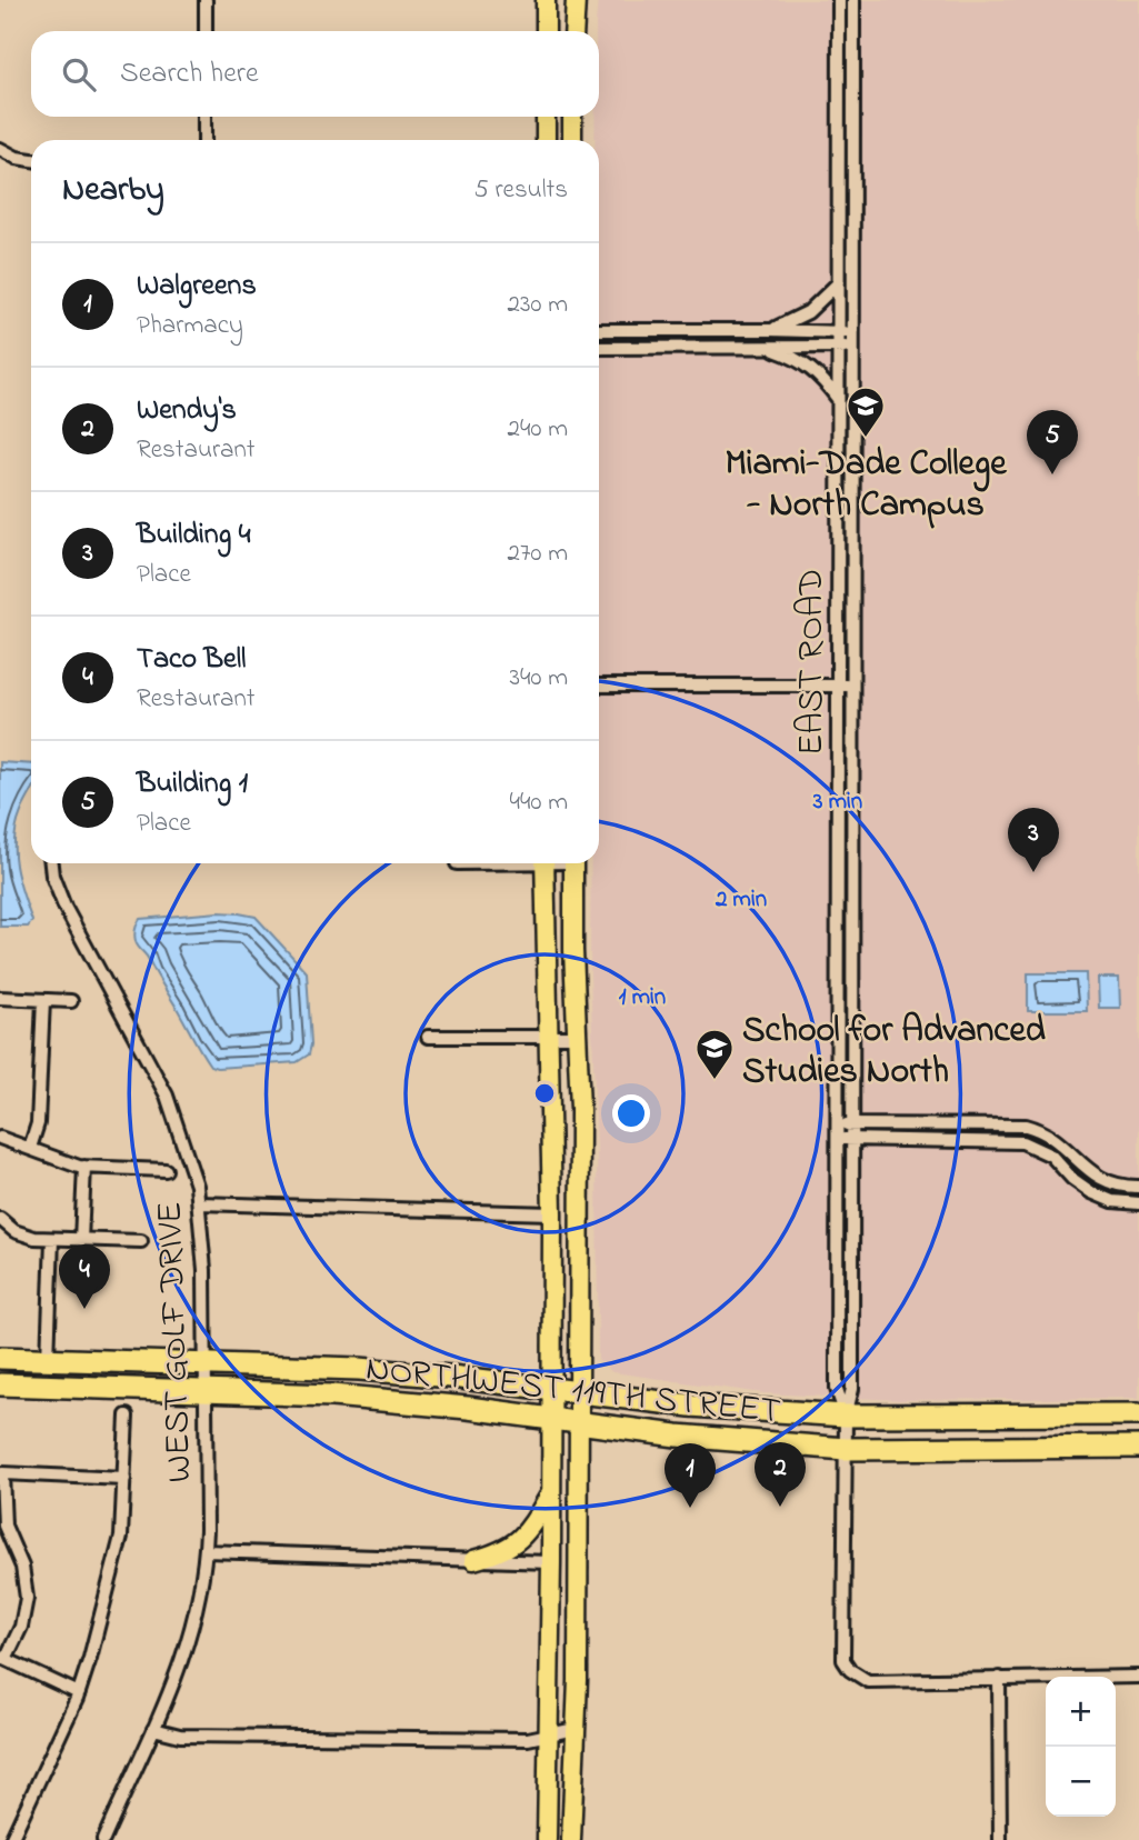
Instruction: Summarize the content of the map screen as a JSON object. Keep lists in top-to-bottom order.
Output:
{
  "streets": {
    "highway": ["NORTHWEST 119TH STREET"],
    "street": ["EAST ROAD", "WEST GOLF DRIVE"]
  },
  "crossings": [
    ["EAST ROAD", "NORTHWEST 119TH STREET"],
    ["WEST GOLF DRIVE", "NORTHWEST 119TH STREET"]
  ],
  "places": {
    "school or university": ["Miami-Dade College - North Campus", "School for Advanced Studies North"]
  },
  "page": {
    "search": "Search here",
    "heading": ["Nearby", "5 results"],
    "list": [
      {
        "mark": "1",
        "name": "Walgreens",
        "note": "Pharmacy",
        "value": "230 m"
      },
      {
        "mark": "2",
        "name": "Wendy's",
        "note": "Restaurant",
        "value": "240 m"
      },
      {
        "mark": "3",
        "name": "Building 4",
        "note": "Place",
        "value": "270 m"
      },
      {
        "mark": "4",
        "name": "Taco Bell",
        "note": "Restaurant",
        "value": "340 m"
      },
      {
        "mark": "5",
        "name": "Building 1",
        "note": "Place",
        "value": "440 m"
      }
    ],
    "pins": [
      "5",
      "3",
      "4",
      "2",
      "1"
    ],
    "map_buttons": ["+", "−"]
  },
  "rings": ["3 min", "2 min", "1 min"]
}
